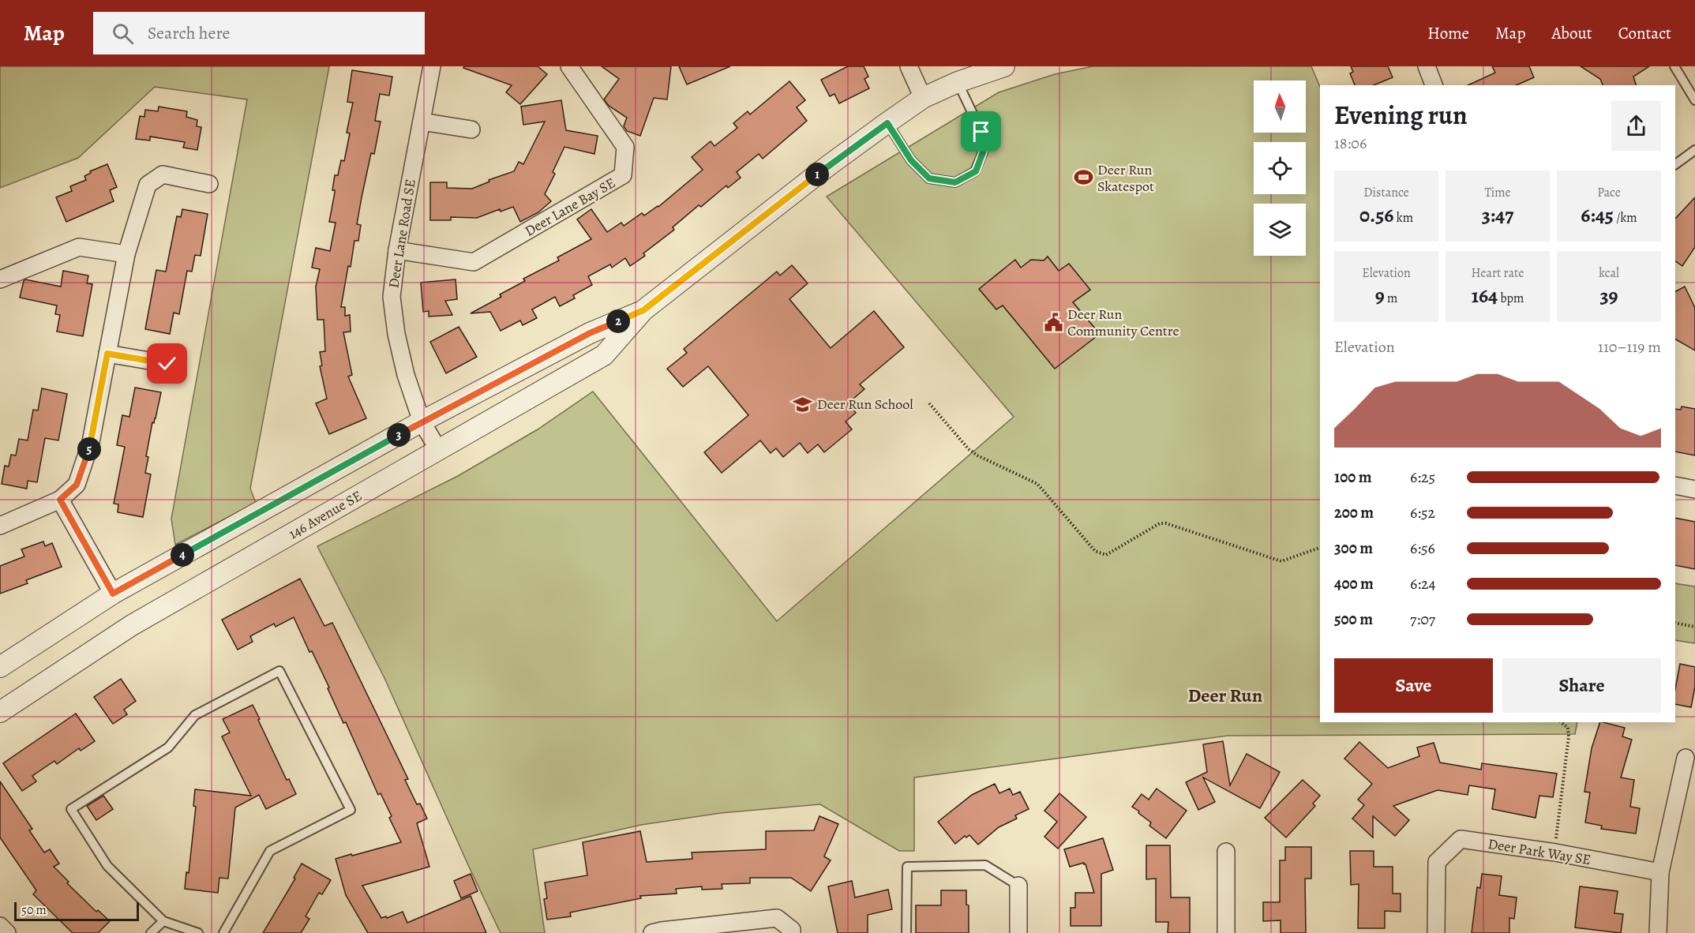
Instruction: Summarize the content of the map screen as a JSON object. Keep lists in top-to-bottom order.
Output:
{
  "streets": {
    "street": [
      "Deer Lane Bay SE",
      "Deer Lane Road SE",
      "146 Avenue SE",
      "Deer Park Way SE"
    ]
  },
  "crossings": [
    ["Deer Lane Bay SE", "Deer Lane Road SE"],
    ["Deer Lane Road SE", "146 Avenue SE"]
  ],
  "districts": ["Deer Run"],
  "places": {
    "sports": ["Deer Run Skatespot"],
    "public building": ["Deer Run Community Centre"],
    "school or university": ["Deer Run School"]
  },
  "scale_bar": "50 m",
  "north": "top",
  "page": {
    "header": "Map",
    "search": "Search here",
    "nav": [
      "Home",
      "Map",
      "About",
      "Contact"
    ],
    "heading": ["Evening run", "18:06"],
    "pins": [
      "1",
      "2",
      "3",
      "5",
      "4"
    ],
    "stats": [
      ["Distance", "0.56 km"],
      ["Time", "3:47"],
      ["Pace", "6:45 /km"],
      ["Elevation", "9 m"],
      ["Heart rate", "164 bpm"],
      ["kcal", "39"]
    ],
    "chart": ["Elevation", "110–119 m"],
    "list": [
      {
        "name": "100 m",
        "note": "6:25"
      },
      {
        "name": "200 m",
        "note": "6:52"
      },
      {
        "name": "300 m",
        "note": "6:56"
      },
      {
        "name": "400 m",
        "note": "6:24"
      },
      {
        "name": "500 m",
        "note": "7:07"
      }
    ],
    "buttons": ["Save", "Share"],
    "scale": "50 m"
  }
}
